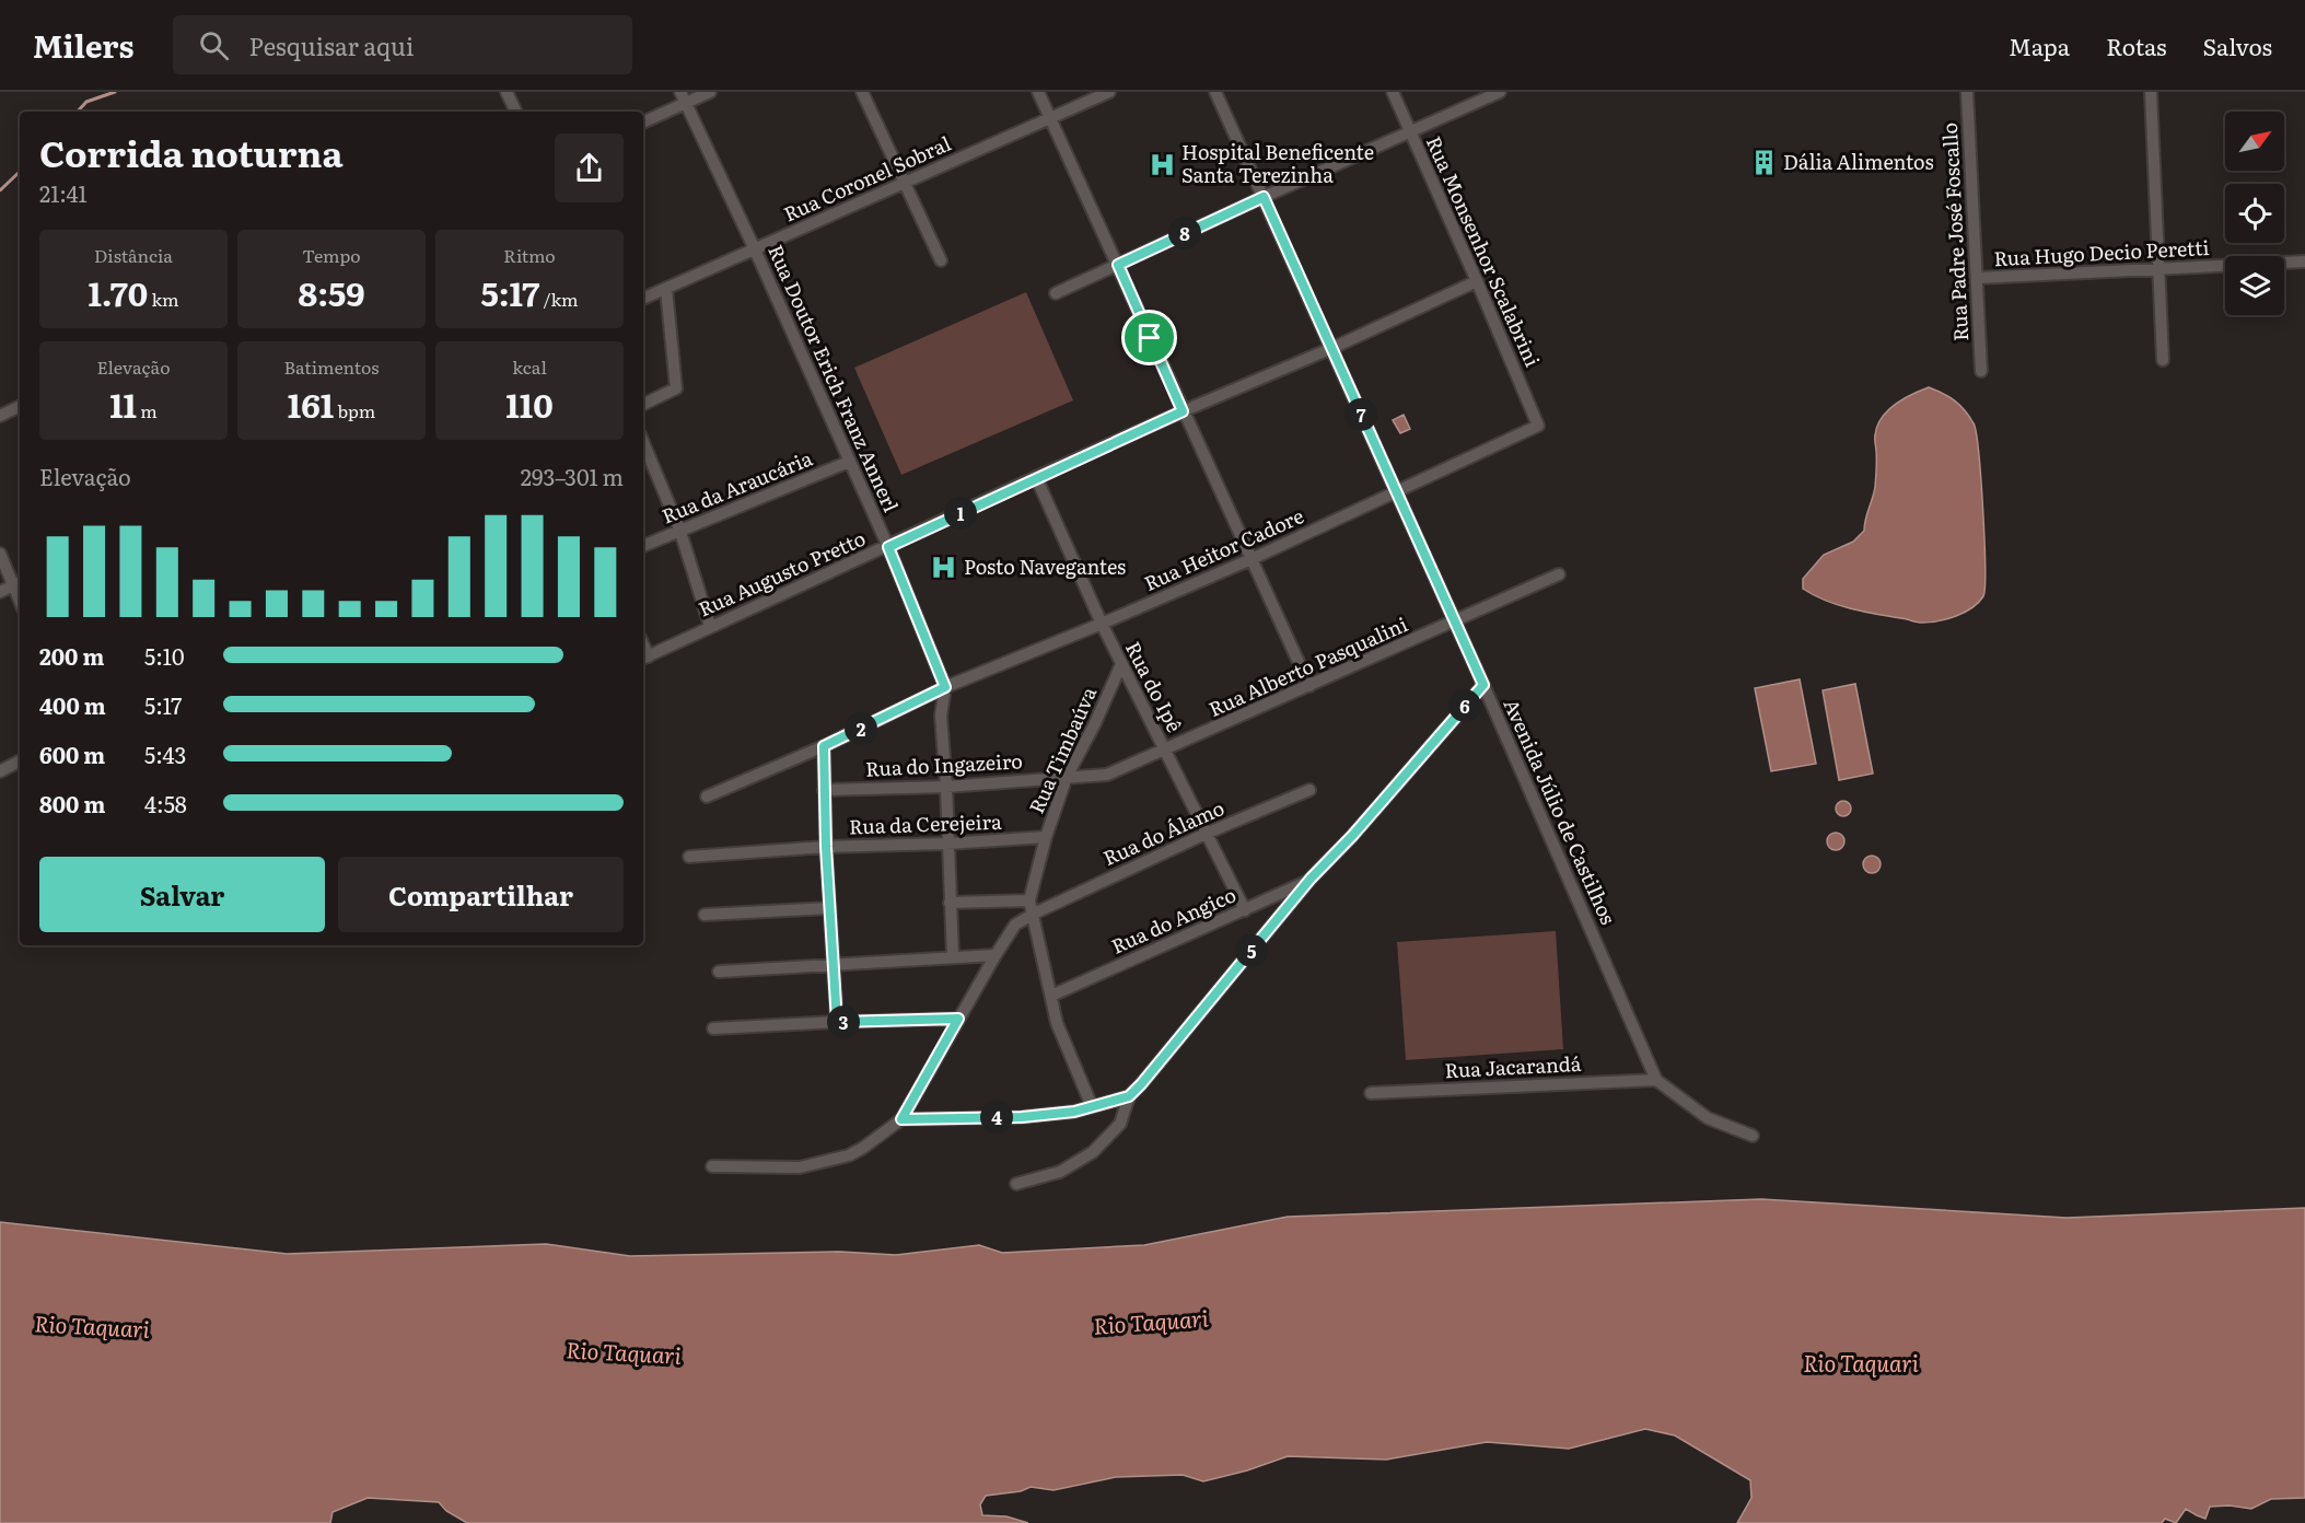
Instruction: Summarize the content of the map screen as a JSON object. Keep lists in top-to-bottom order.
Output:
{
  "streets": {
    "street": [
      "Rua Coronel Sobral",
      "Rua Padre José Foscallo",
      "Rua Monsenhor Scalabrini",
      "Rua Hugo Decio Peretti",
      "Rua Doutor Erich Franz Annerl",
      "Rua da Araucária",
      "Rua Heitor Cadore",
      "Rua Augusto Pretto",
      "Rua Alberto Pasqualini",
      "Rua do Ipê",
      "Rua Timbaúva",
      "Rua do Ingazeiro",
      "Avenida Júlio de Castilhos",
      "Rua da Cerejeira",
      "Rua do Álamo",
      "Rua do Angico",
      "Rua Jacarandá"
    ]
  },
  "crossings": [
    ["Rua Coronel Sobral", "Rua Doutor Erich Franz Annerl"],
    ["Rua Padre José Foscallo", "Rua Hugo Decio Peretti"],
    ["Rua Monsenhor Scalabrini", "Rua Heitor Cadore"],
    ["Rua Monsenhor Scalabrini", "Rua Augusto Pretto"],
    ["Rua Doutor Erich Franz Annerl", "Rua da Araucária"],
    ["Rua Doutor Erich Franz Annerl", "Rua Heitor Cadore"],
    ["Rua Doutor Erich Franz Annerl", "Rua Augusto Pretto"],
    ["Rua Doutor Erich Franz Annerl", "Rua do Ingazeiro"],
    ["Rua Doutor Erich Franz Annerl", "Rua da Cerejeira"],
    ["Rua Heitor Cadore", "Rua do Ipê"],
    ["Rua Heitor Cadore", "Avenida Júlio de Castilhos"],
    ["Rua Augusto Pretto", "Rua do Ipê"],
    ["Rua Augusto Pretto", "Avenida Júlio de Castilhos"],
    ["Rua Alberto Pasqualini", "Rua do Ipê"],
    ["Rua Alberto Pasqualini", "Rua Timbaúva"],
    ["Rua Alberto Pasqualini", "Rua do Ingazeiro"],
    ["Rua Alberto Pasqualini", "Avenida Júlio de Castilhos"],
    ["Rua do Ipê", "Rua Timbaúva"],
    ["Rua do Ipê", "Rua do Álamo"],
    ["Rua do Ipê", "Rua do Angico"],
    ["Rua Timbaúva", "Rua do Ingazeiro"],
    ["Rua Timbaúva", "Rua da Cerejeira"],
    ["Avenida Júlio de Castilhos", "Rua Jacarandá"]
  ],
  "water": ["Rio Taquari"],
  "places": {
    "building": ["Dália Alimentos"],
    "hospital": ["Hospital Beneficente Santa Terezinha", "Posto Navegantes"]
  },
  "north": "top right",
  "page": {
    "header": "Milers",
    "search": "Pesquisar aqui",
    "nav": ["Mapa", "Rotas", "Salvos"],
    "heading": ["Corrida noturna", "21:41"],
    "pins": [
      "8",
      "7",
      "1",
      "6",
      "2",
      "5",
      "3",
      "4"
    ],
    "stats": [
      ["Distância", "1.70 km"],
      ["Tempo", "8:59"],
      ["Ritmo", "5:17 /km"],
      ["Elevação", "11 m"],
      ["Batimentos", "161 bpm"],
      ["kcal", "110"]
    ],
    "chart": ["Elevação", "293–301 m"],
    "list": [
      {
        "name": "200 m",
        "note": "5:10"
      },
      {
        "name": "400 m",
        "note": "5:17"
      },
      {
        "name": "600 m",
        "note": "5:43"
      },
      {
        "name": "800 m",
        "note": "4:58"
      }
    ],
    "buttons": ["Salvar", "Compartilhar"]
  }
}
